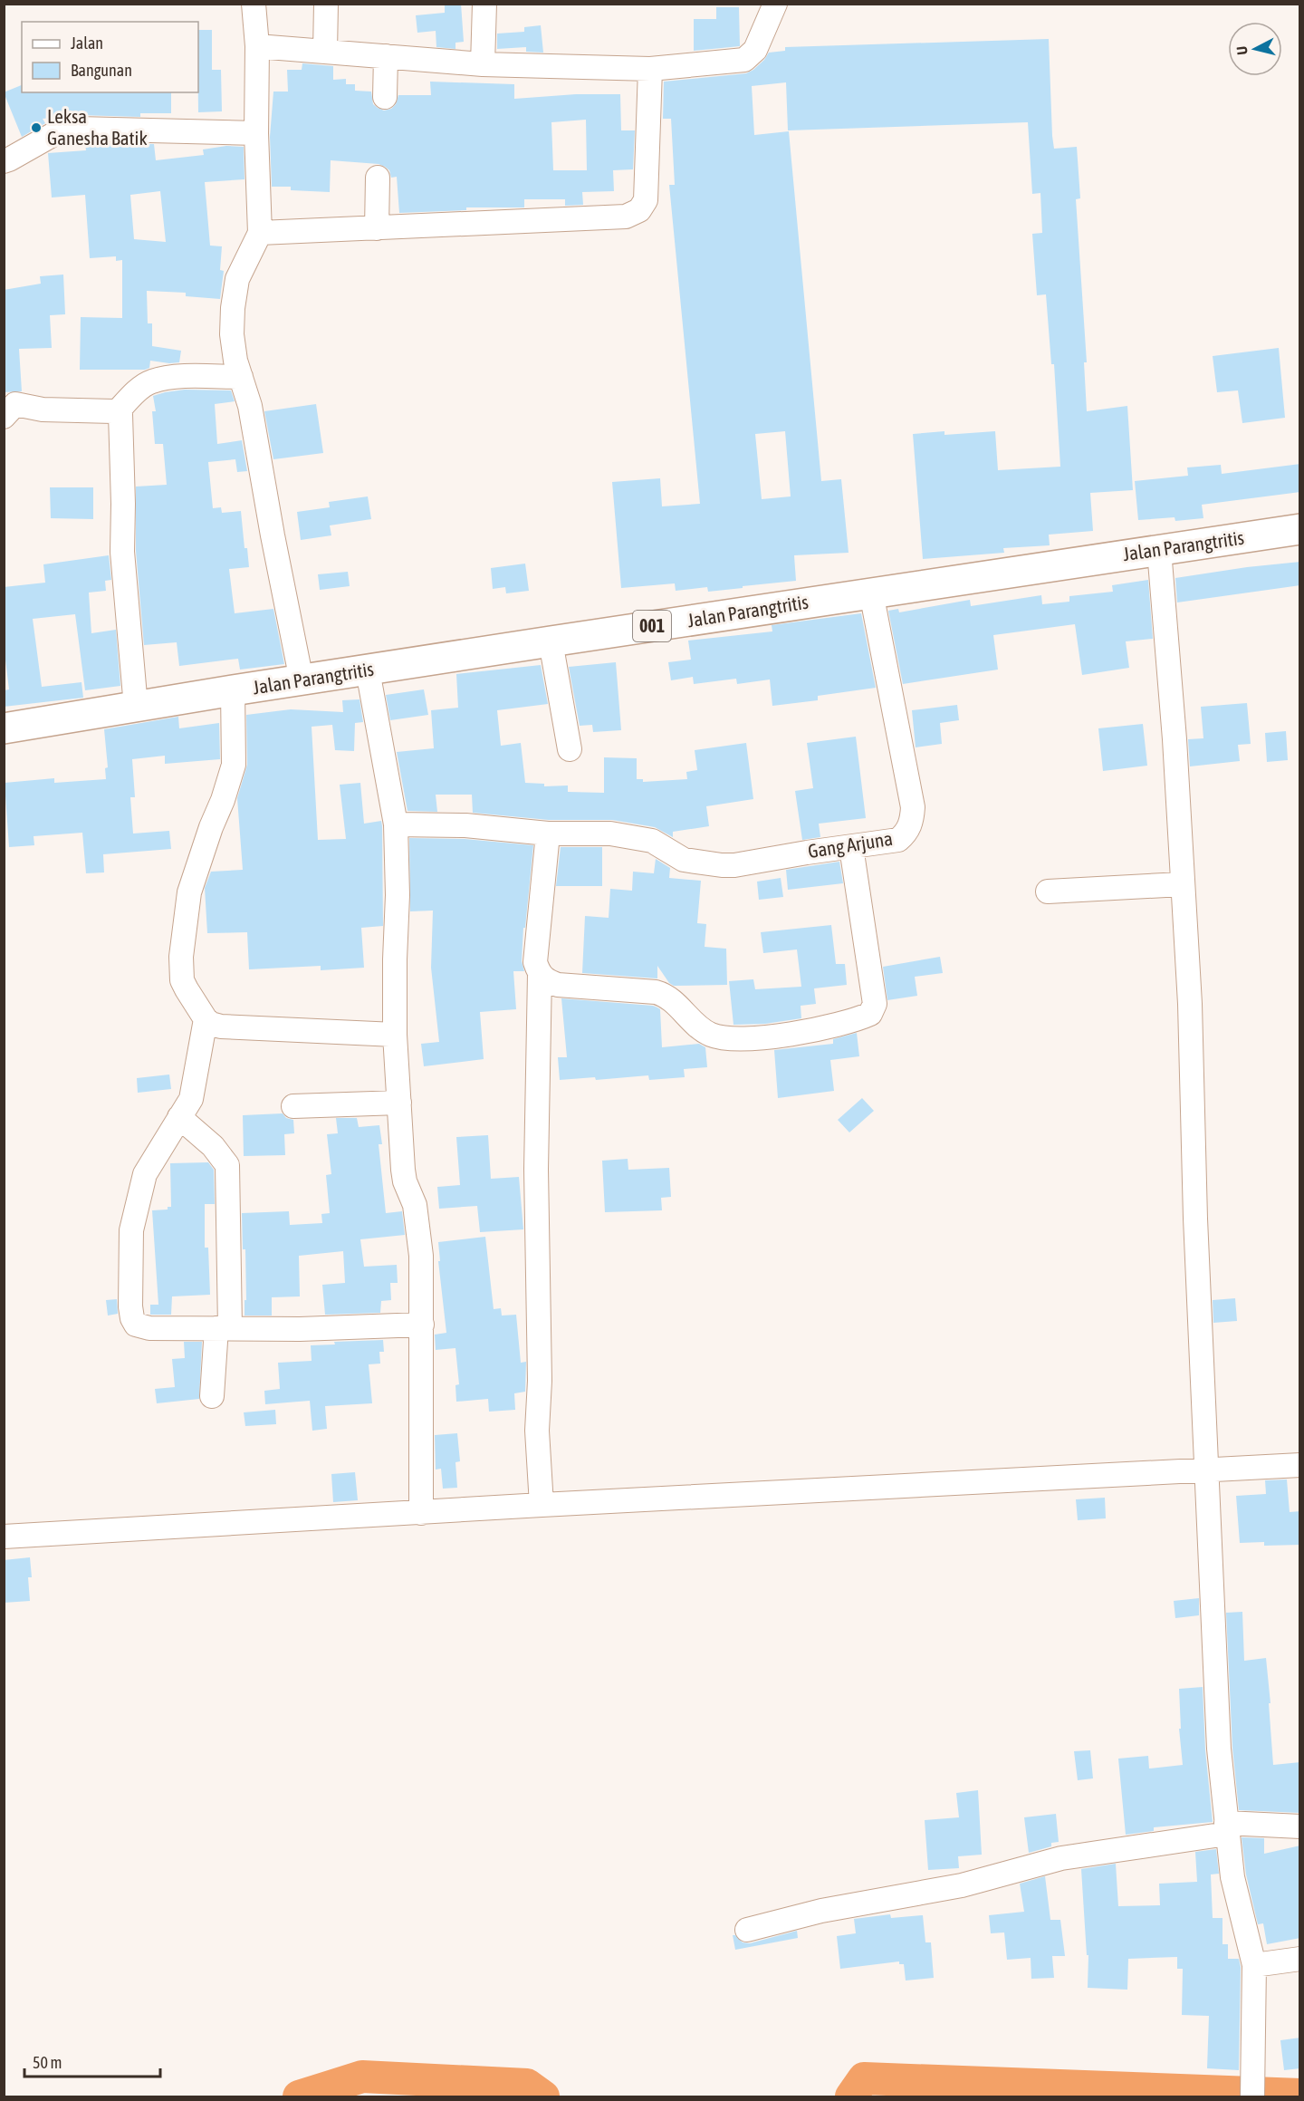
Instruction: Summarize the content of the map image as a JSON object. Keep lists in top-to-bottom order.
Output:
{
  "streets": {
    "main road": ["Jalan Parangtritis", "001"],
    "street": ["Gang Arjuna"]
  },
  "crossings": [
    ["Jalan Parangtritis", "Gang Arjuna"]
  ],
  "places": ["Leksa Ganesha Batik"],
  "legend": ["Jalan", "Bangunan"],
  "scale_bar": "50 m",
  "north": "left"
}
